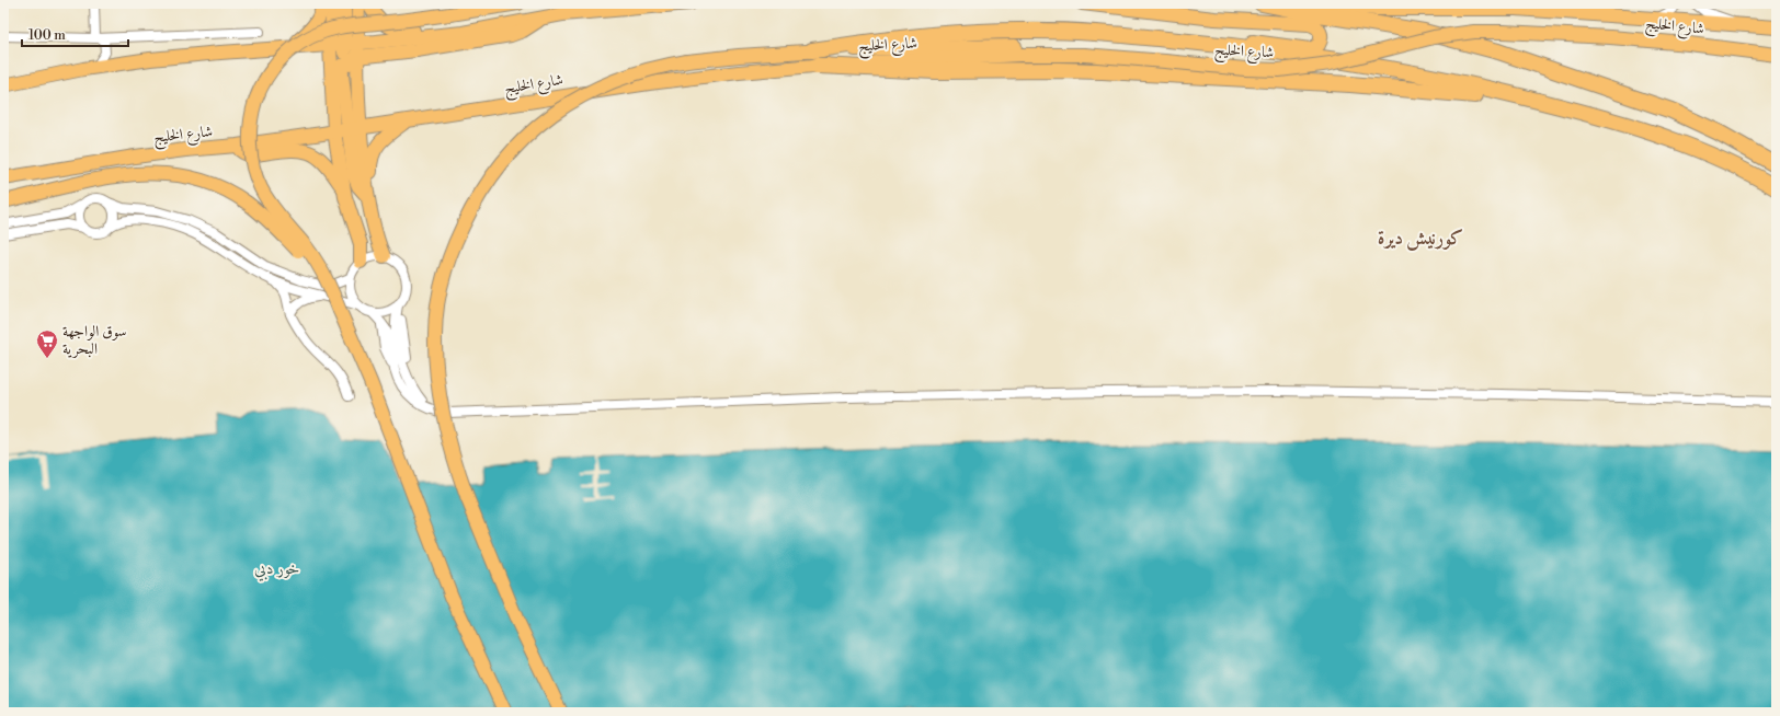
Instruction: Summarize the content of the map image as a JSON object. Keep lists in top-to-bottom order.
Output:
{
  "streets": {
    "main road": ["شارع الخليج"]
  },
  "districts": ["كورنيش ديرة"],
  "water": ["خور دبي"],
  "places": {
    "supermarket": ["سوق الواجهة البحرية"]
  },
  "scale_bar": "100 m"
}
